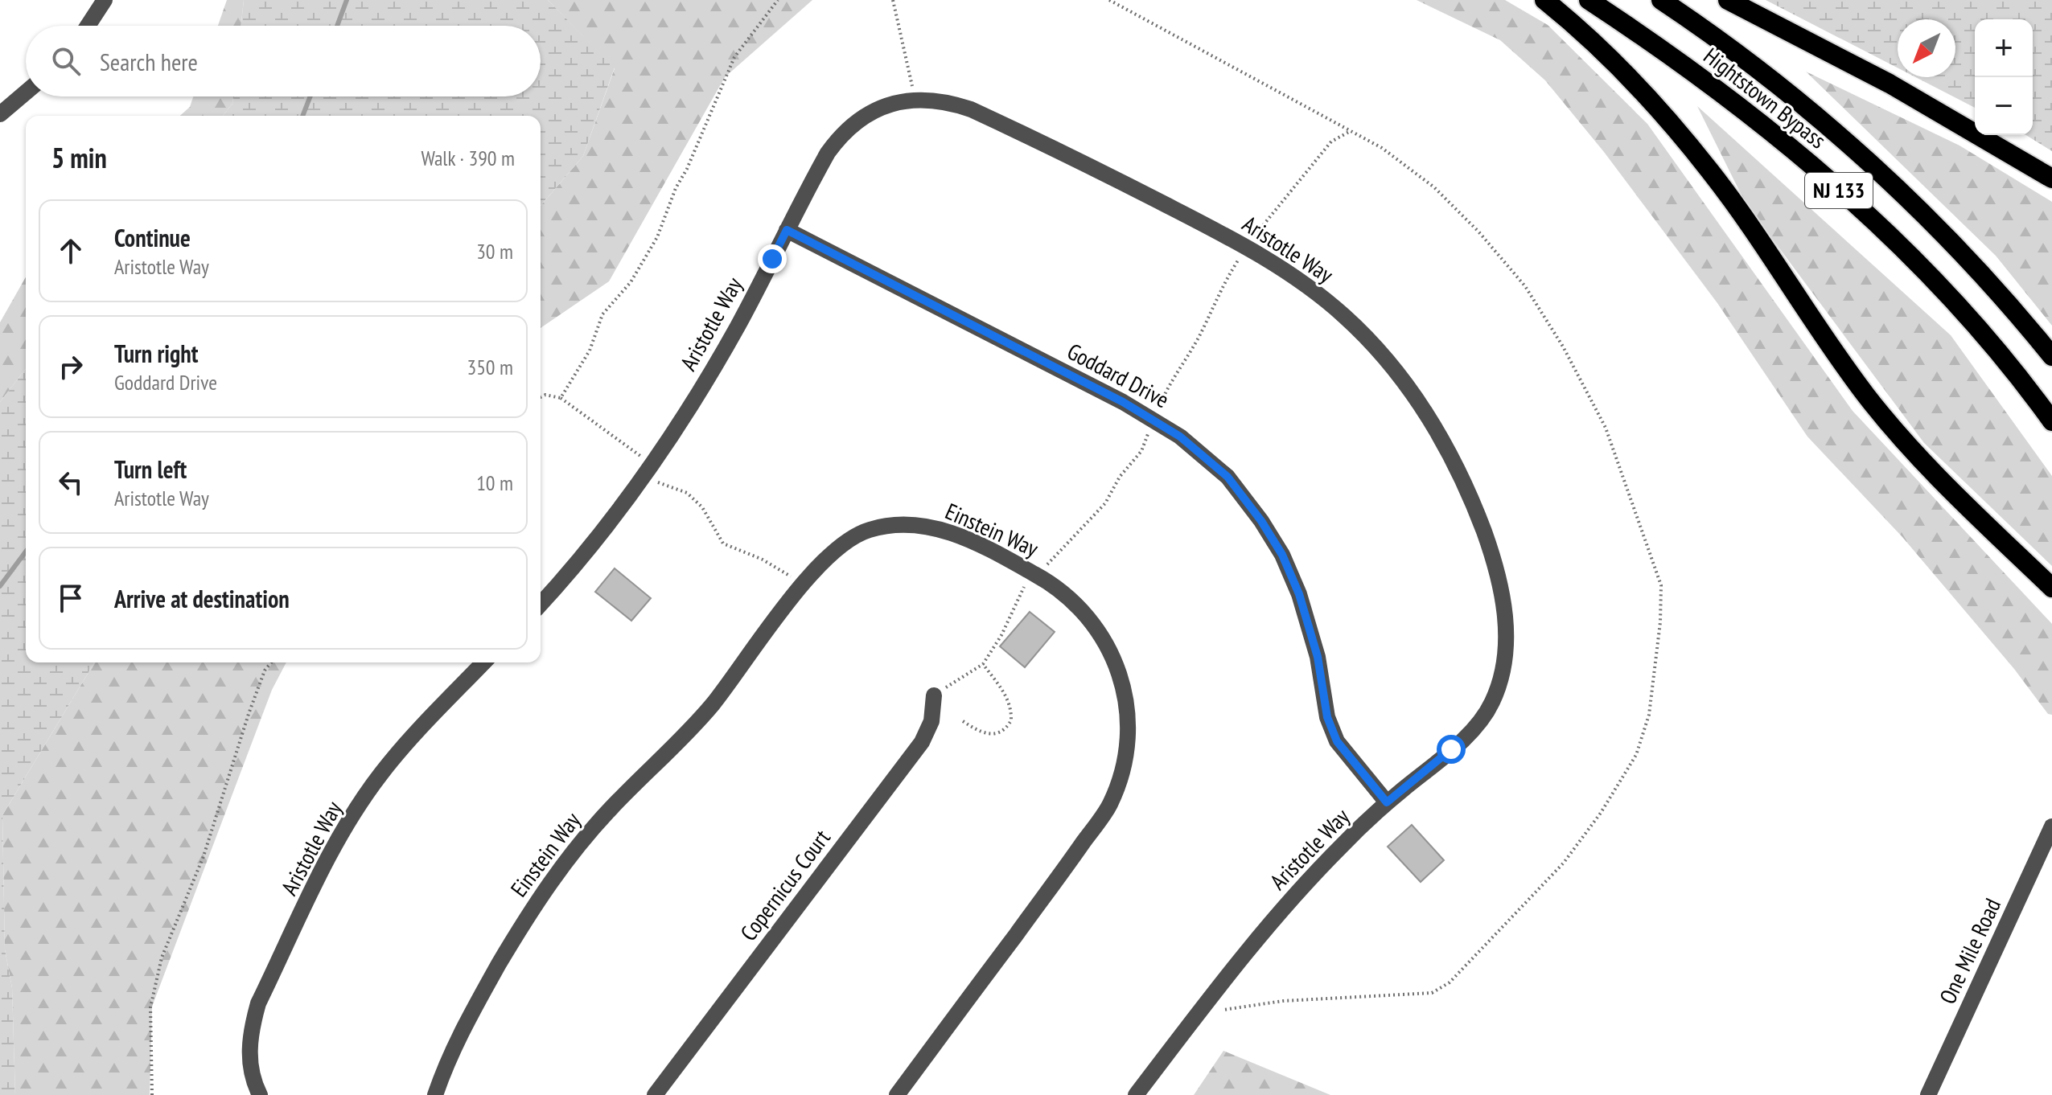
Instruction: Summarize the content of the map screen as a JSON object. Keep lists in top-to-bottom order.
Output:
{
  "streets": {
    "highway": ["Hightstown Bypass", "NJ 133"],
    "street": [
      "Aristotle Way",
      "Goddard Drive",
      "Einstein Way",
      "Copernicus Court",
      "One Mile Road"
    ]
  },
  "crossings": [
    ["Aristotle Way", "Goddard Drive"]
  ],
  "north": "bottom left",
  "page": {
    "map_buttons": ["+", "−"],
    "search": "Search here",
    "heading": ["5 min", "Walk · 390 m"],
    "list": [
      ["Continue", "Aristotle Way", "30 m"],
      ["Turn right", "Goddard Drive", "350 m"],
      ["Turn left", "Aristotle Way", "10 m"],
      "Arrive at destination"
    ]
  }
}
